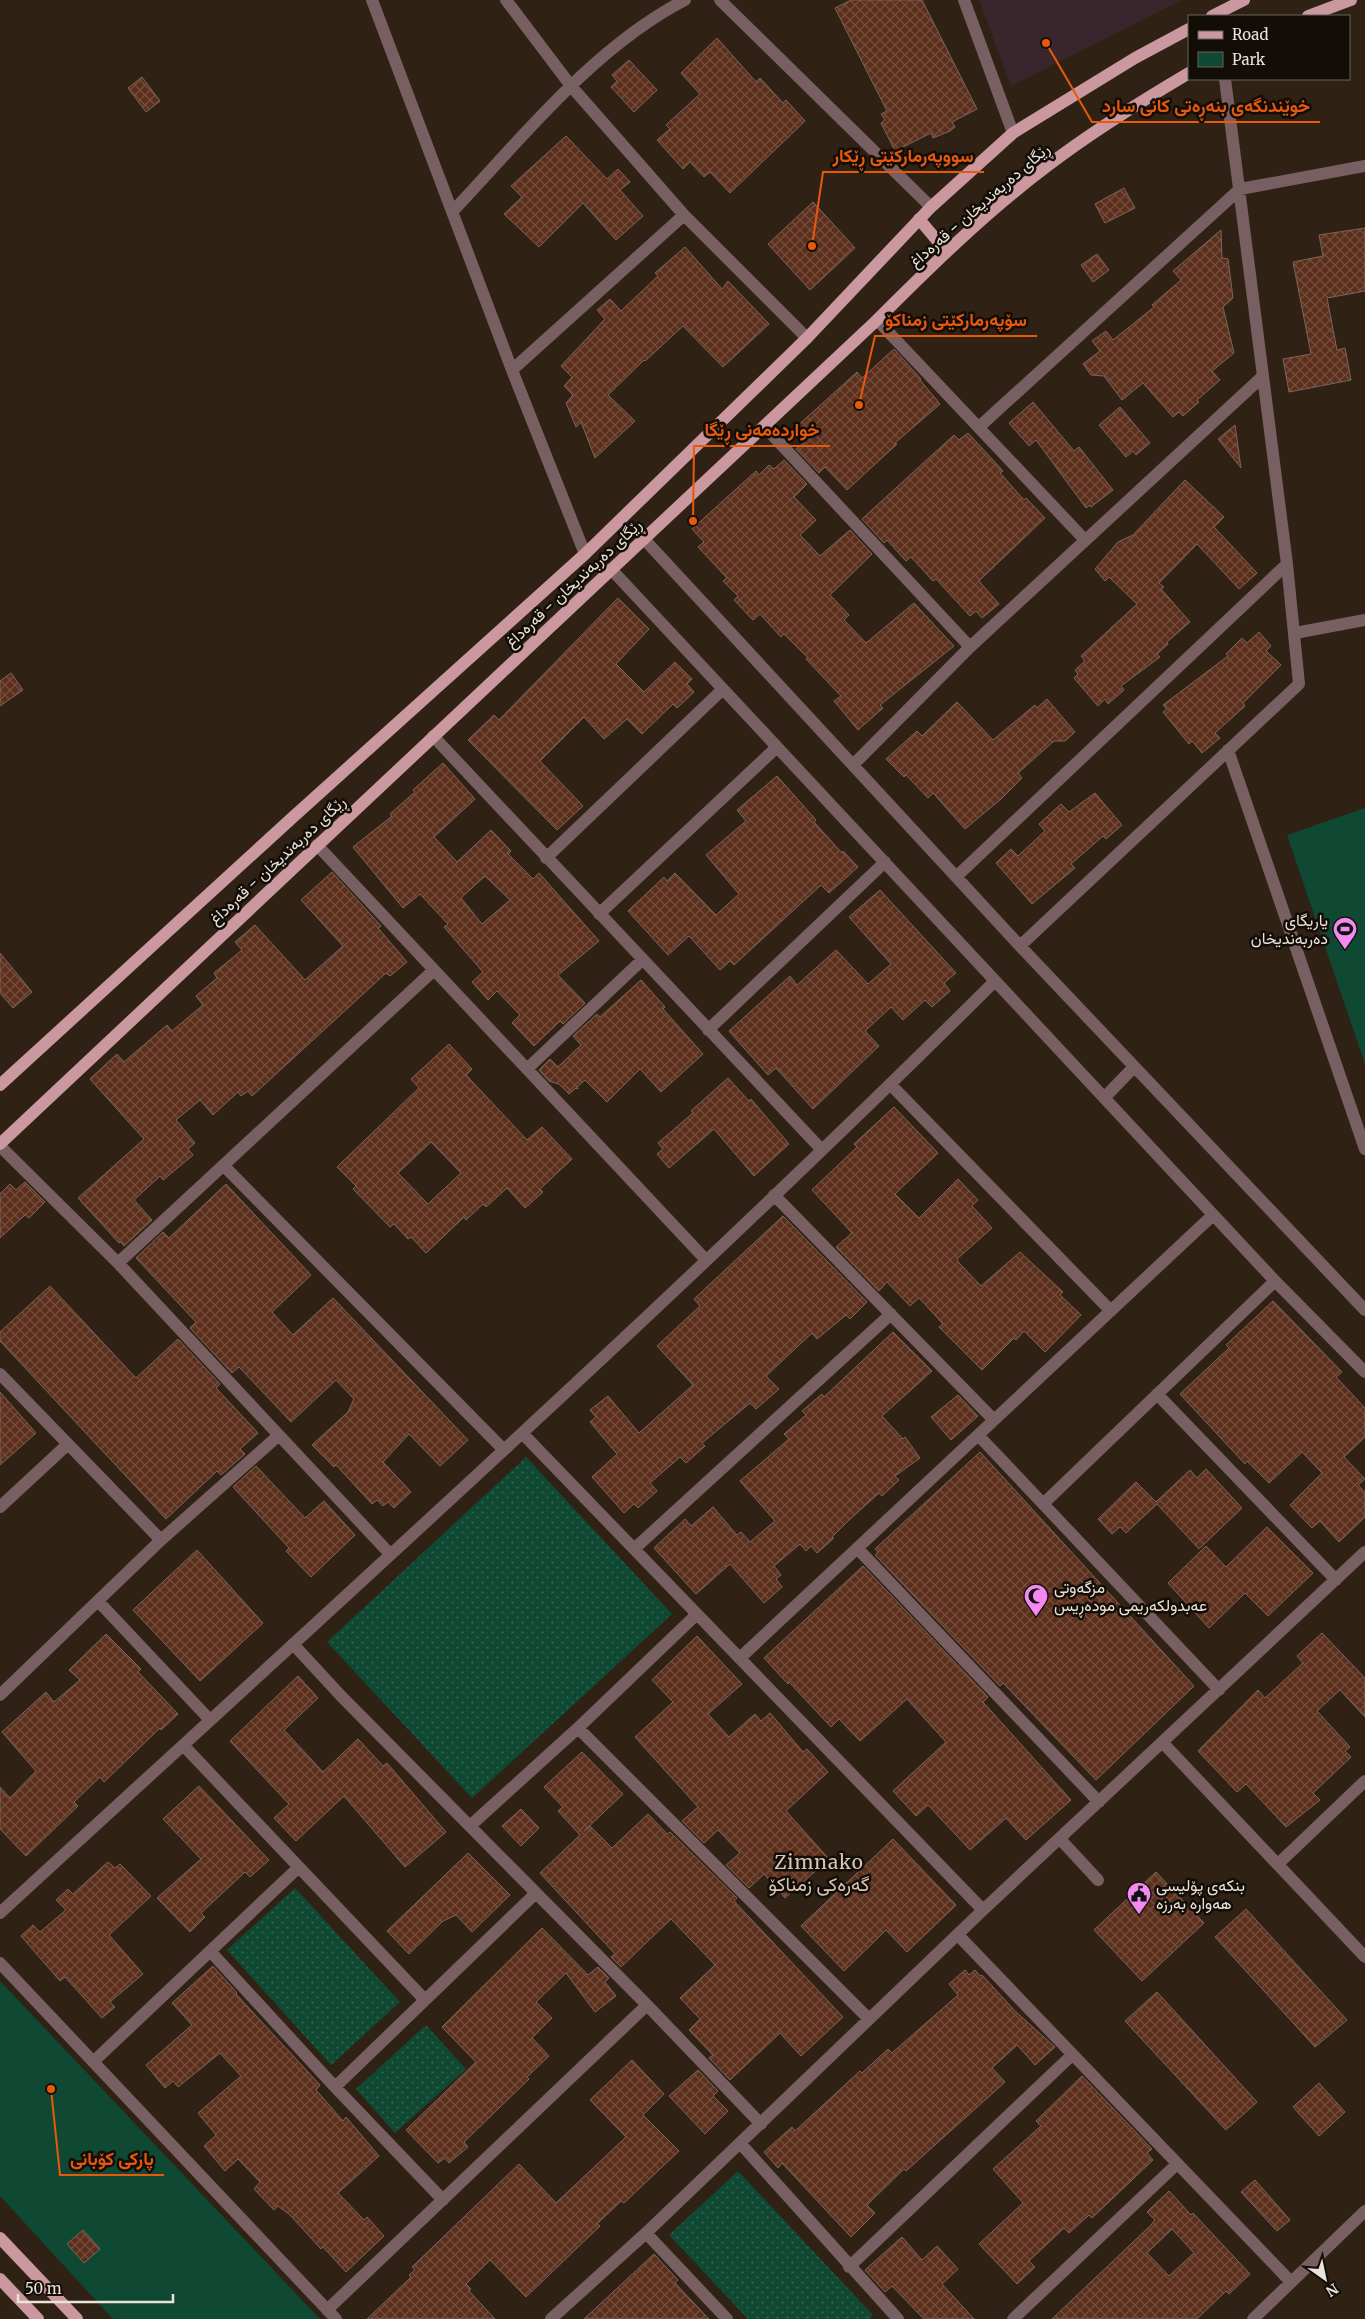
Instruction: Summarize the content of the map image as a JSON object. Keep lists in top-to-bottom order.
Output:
{
  "streets": {
    "main road": ["ڕێگای دەربەندیخان - قەرەداغ"]
  },
  "districts": ["Zimnako گەرەکی زمناکۆ"],
  "places": {
    "other": [
      "خوێندنگەی بنەڕەتی کانی سارد",
      "سووپەرمارکێتی ڕێکار",
      "سۆپەرمارکێتی زمناکۆ",
      "خواردەمەنی ڕێگا",
      "پارکی کۆبانی"
    ],
    "sports": ["یاریگاى ده‌ربه‌ندیخان"],
    "mosque": ["مزگەوتی عەبدولکەریمی مودەڕیس"],
    "public building": ["بنکەی پۆلیسی هەوارە بەرزە"]
  },
  "legend": ["Road", "Park"],
  "scale_bar": "50 m",
  "north": "bottom right"
}
